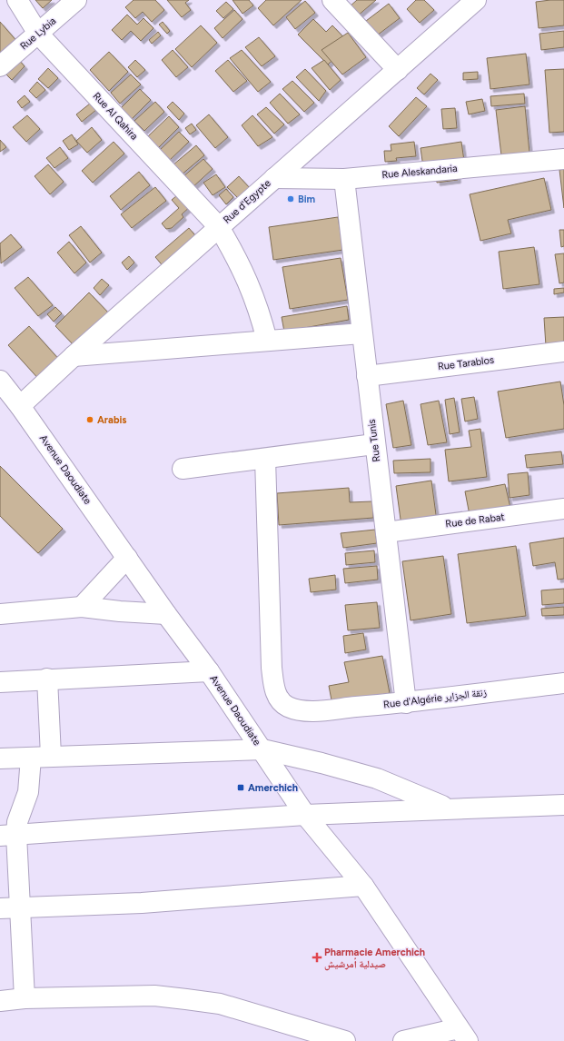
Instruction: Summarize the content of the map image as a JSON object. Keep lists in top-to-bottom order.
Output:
{
  "streets": {
    "street": [
      "Rue Lybia",
      "Rue Al Qahira",
      "Rue Aleskandaria",
      "Rue d'Egypte",
      "Rue Tarablos",
      "Rue Tunis",
      "Avenue Daoudiate",
      "Rue de Rabat",
      "Rue d'Algérie زنقة الجزاير"
    ]
  },
  "crossings": [
    ["Rue Lybia", "Rue Al Qahira"],
    ["Rue Al Qahira", "Rue d'Egypte"],
    ["Rue Aleskandaria", "Rue d'Egypte"],
    ["Rue Aleskandaria", "Rue Tunis"],
    ["Rue d'Egypte", "Avenue Daoudiate"],
    ["Rue Tarablos", "Rue Tunis"],
    ["Rue Tunis", "Rue de Rabat"],
    ["Rue Tunis", "Rue d'Algérie زنقة الجزاير"]
  ],
  "places": {
    "other": ["Bim", "Arabis"],
    "transit": ["Amerchich"],
    "health": ["Pharmacie Amerchich صيدلية أمرشيش"]
  }
}
